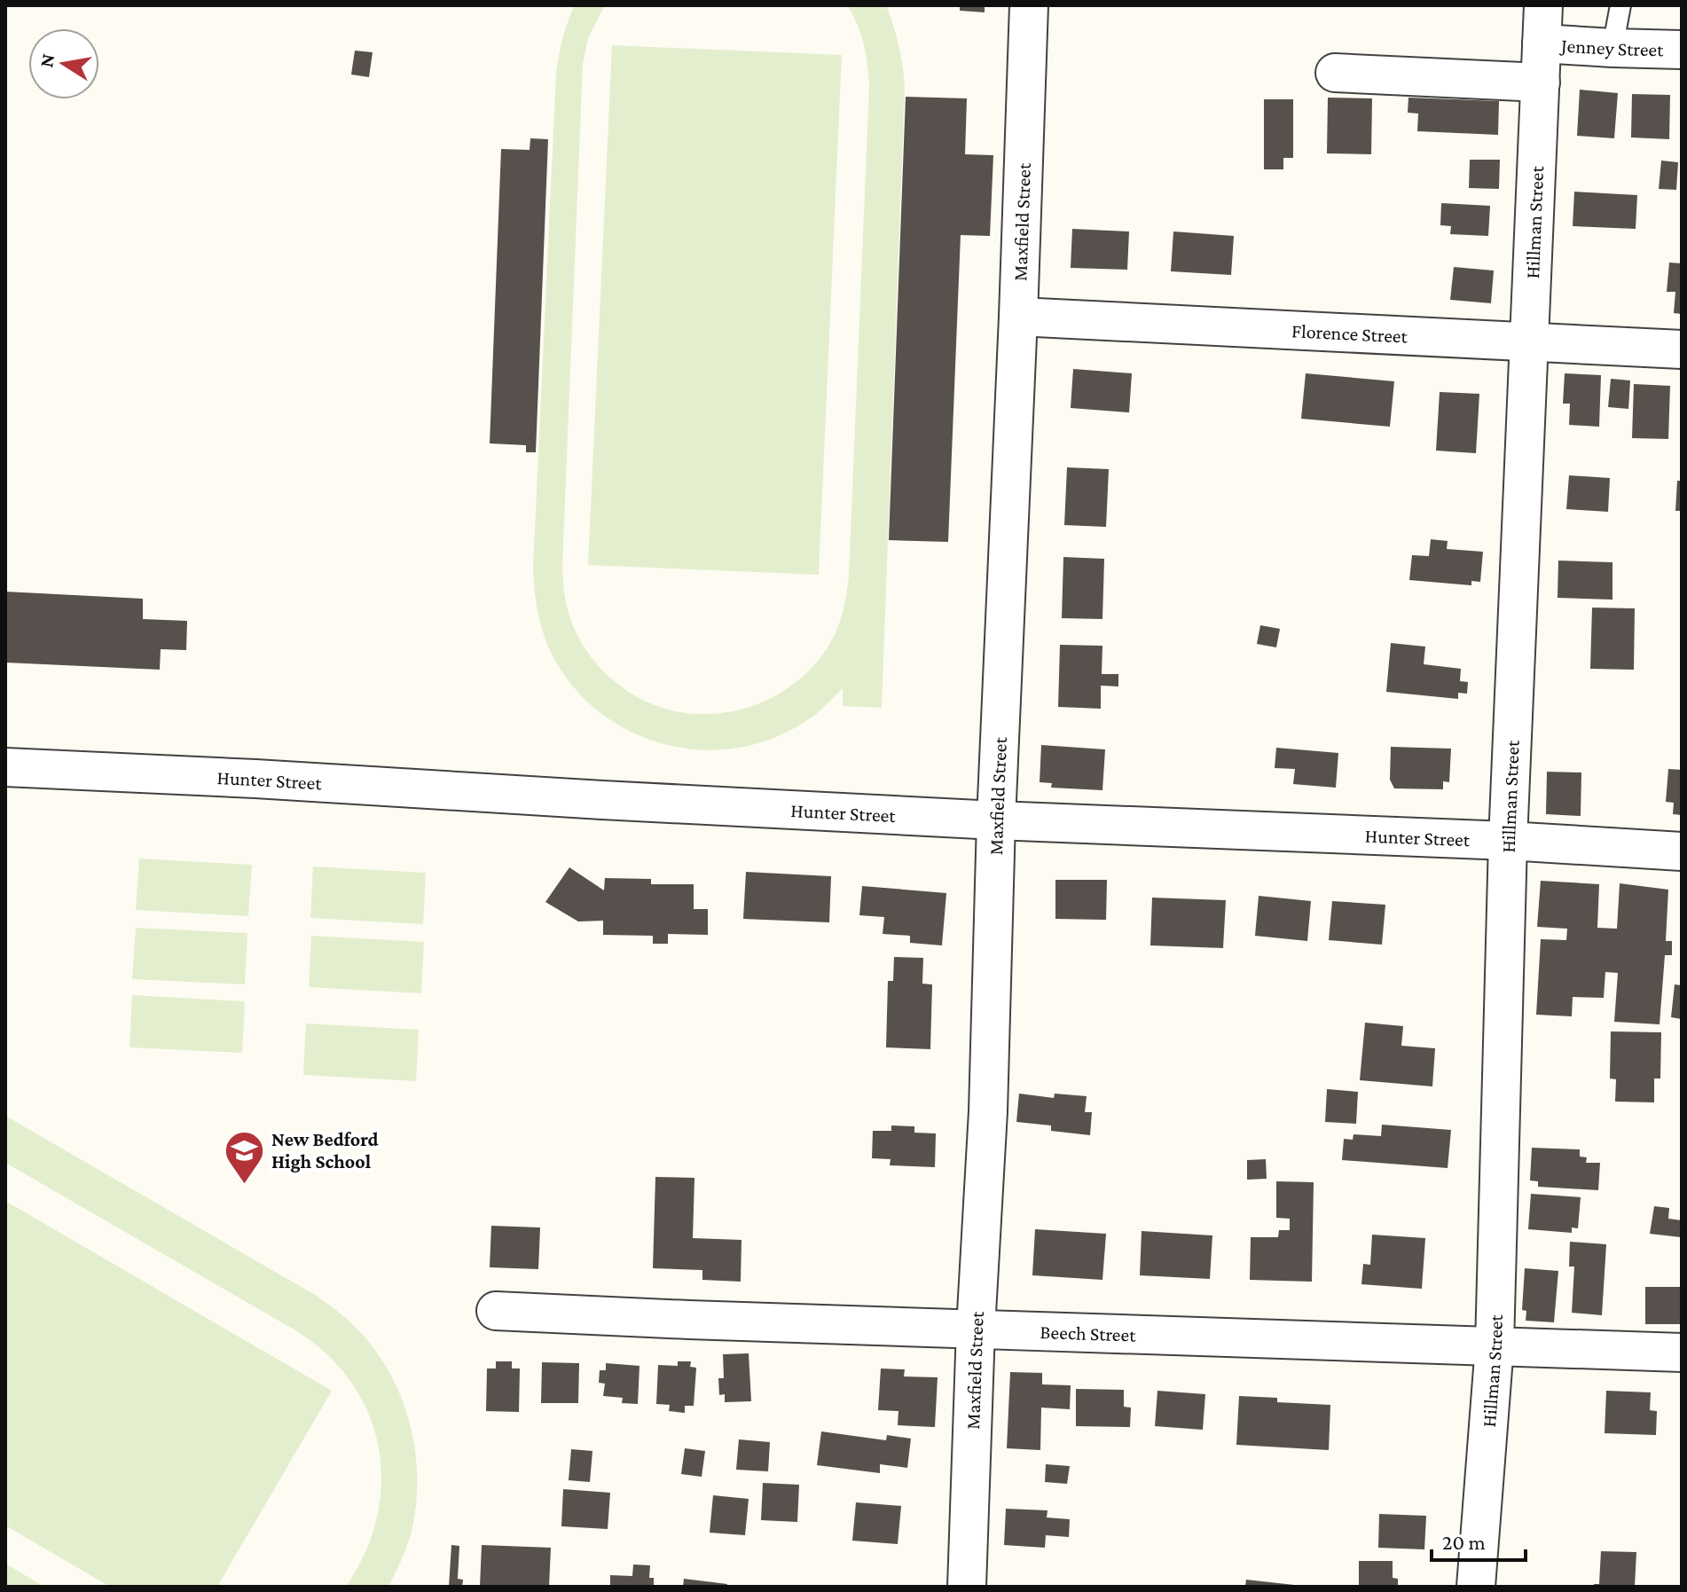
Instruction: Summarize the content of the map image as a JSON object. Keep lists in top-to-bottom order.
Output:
{
  "streets": {
    "street": [
      "Jenney Street",
      "Maxfield Street",
      "Hillman Street",
      "Florence Street",
      "Hunter Street",
      "Beech Street"
    ]
  },
  "crossings": [
    ["Jenney Street", "Hillman Street"],
    ["Maxfield Street", "Florence Street"],
    ["Maxfield Street", "Hunter Street"],
    ["Maxfield Street", "Beech Street"],
    ["Hillman Street", "Florence Street"],
    ["Hillman Street", "Hunter Street"],
    ["Hillman Street", "Beech Street"]
  ],
  "places": {
    "school or university": ["New Bedford High School"]
  },
  "scale_bar": "20 m",
  "north": "left"
}
